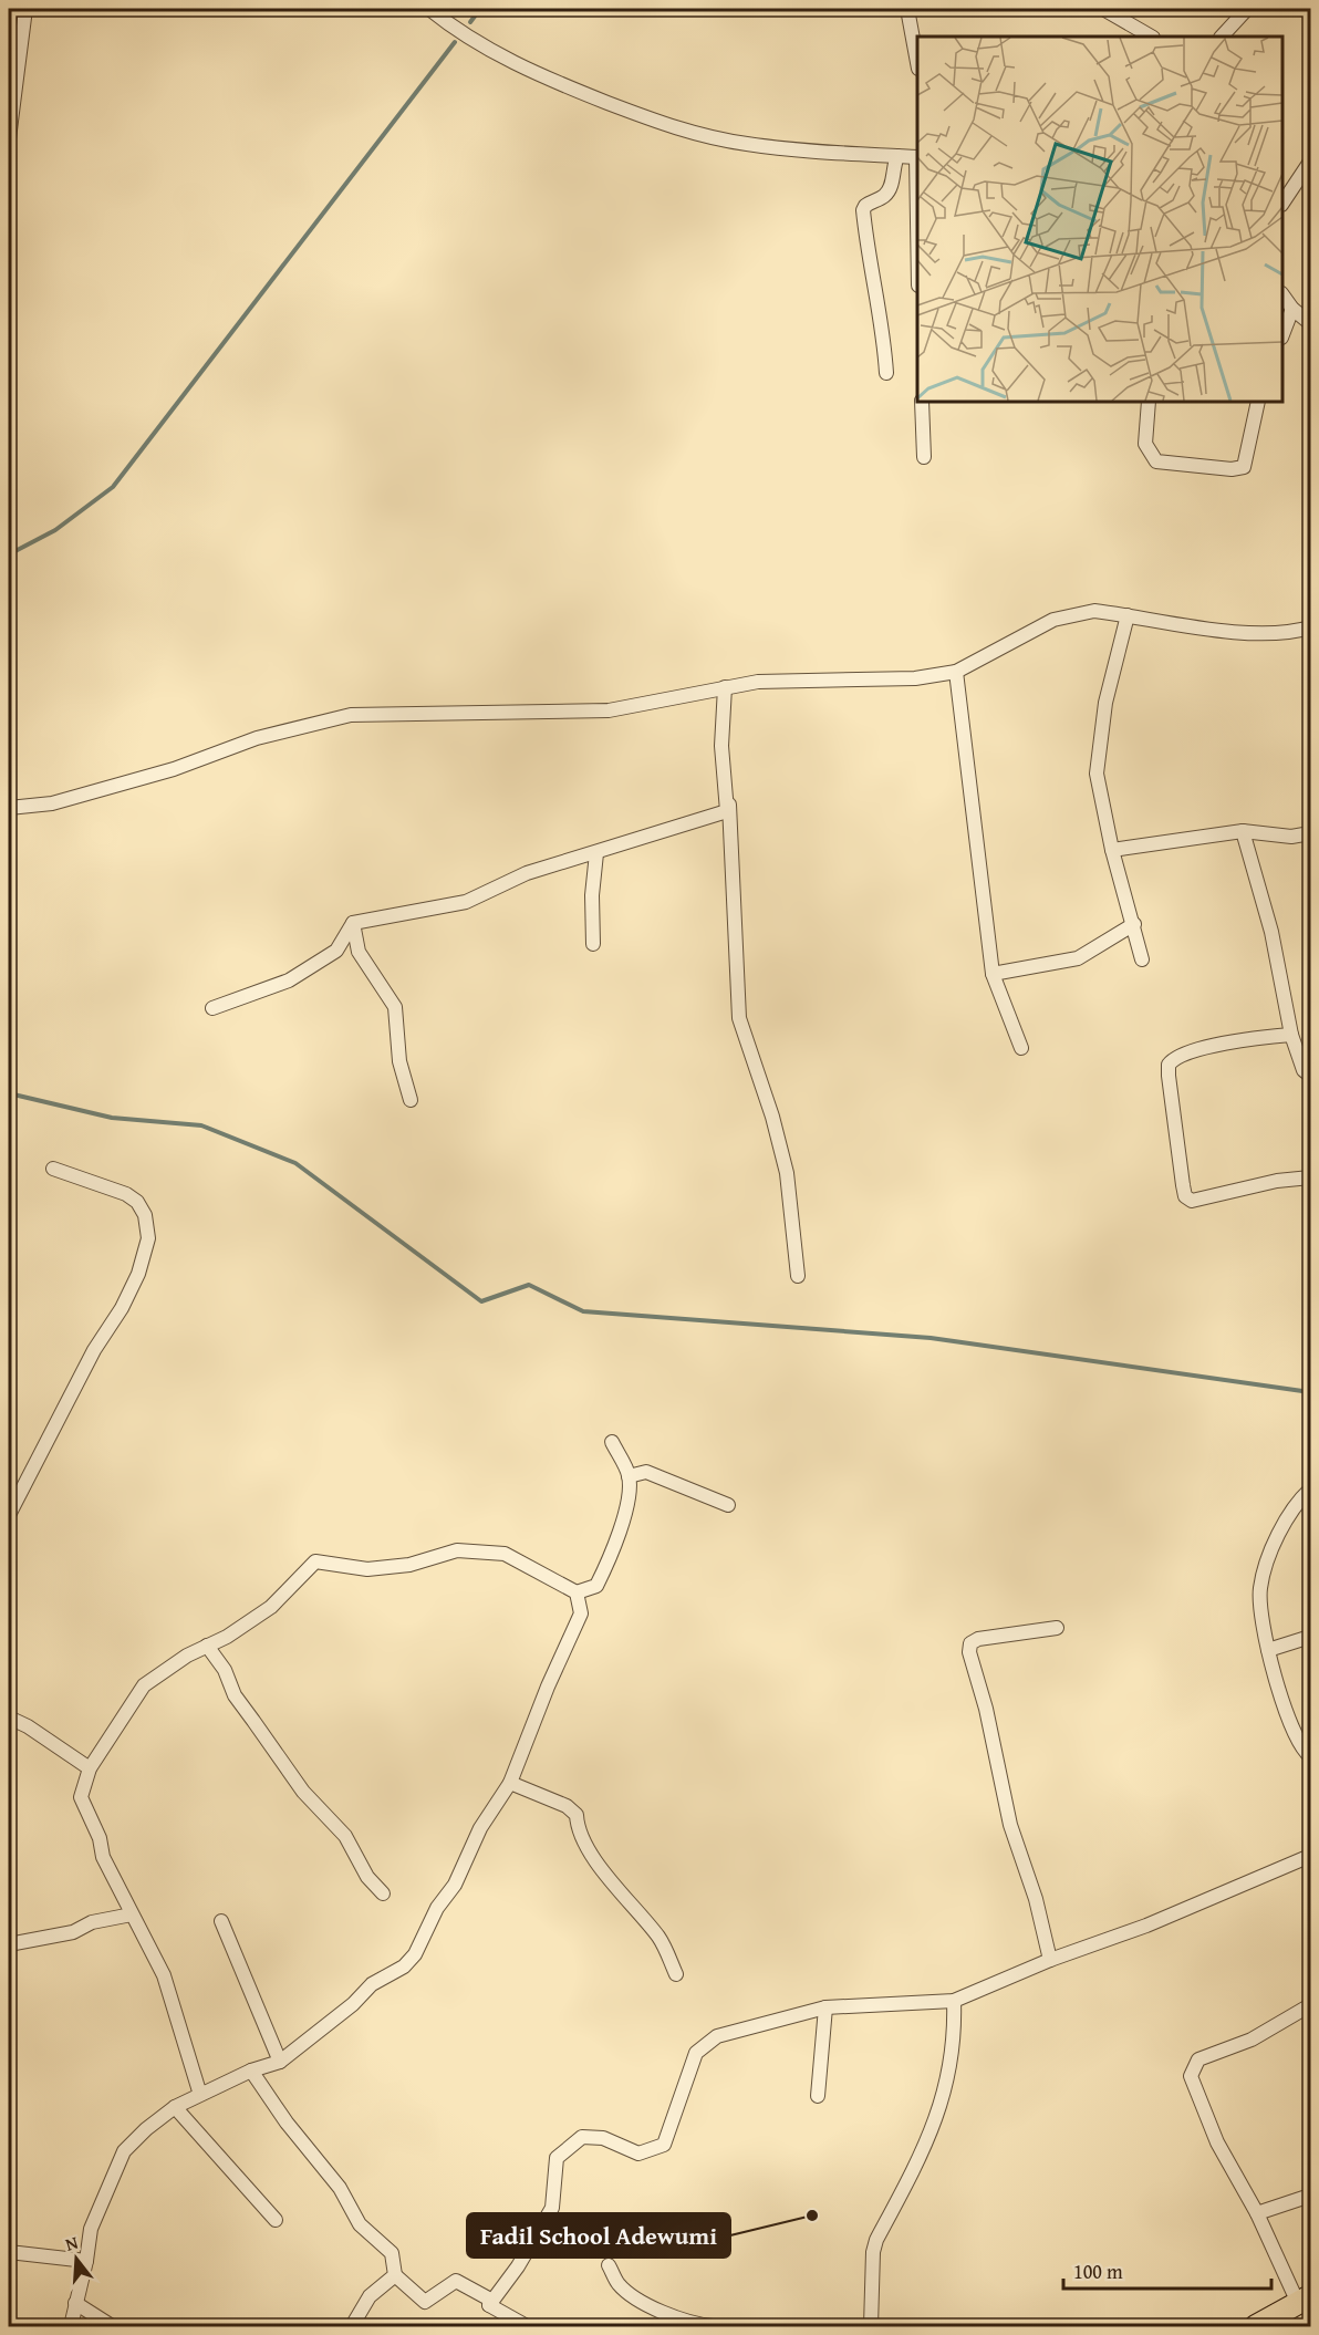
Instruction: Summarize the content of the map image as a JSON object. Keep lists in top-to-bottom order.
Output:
{
  "places": ["Fadil School Adewumi"],
  "scale_bar": "100 m",
  "north": "top"
}
